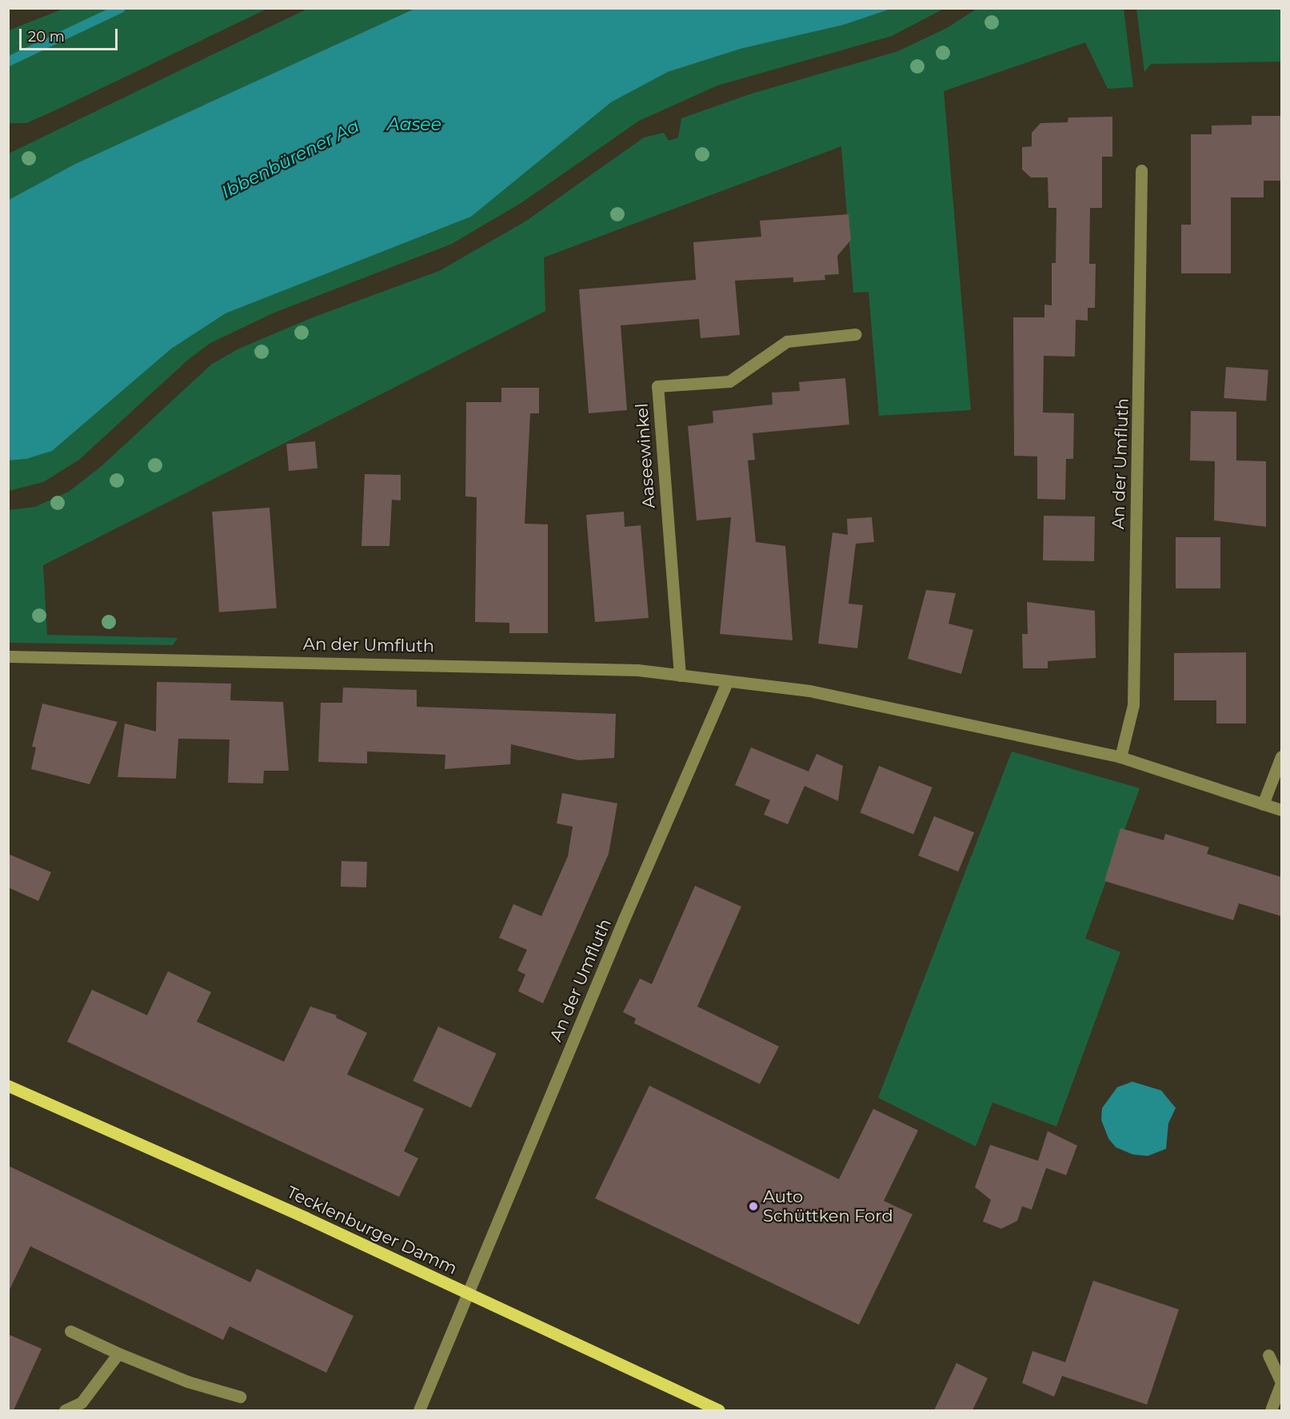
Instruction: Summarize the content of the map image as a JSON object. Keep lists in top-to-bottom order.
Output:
{
  "streets": {
    "main road": ["Tecklenburger Damm"],
    "street": ["Aaseewinkel", "An der Umfluth"]
  },
  "crossings": [
    ["Aaseewinkel", "An der Umfluth"],
    ["An der Umfluth", "Tecklenburger Damm"]
  ],
  "water": ["Aasee", "Ibbenbürener Aa"],
  "places": ["Auto Schüttken Ford"],
  "scale_bar": "20 m"
}
